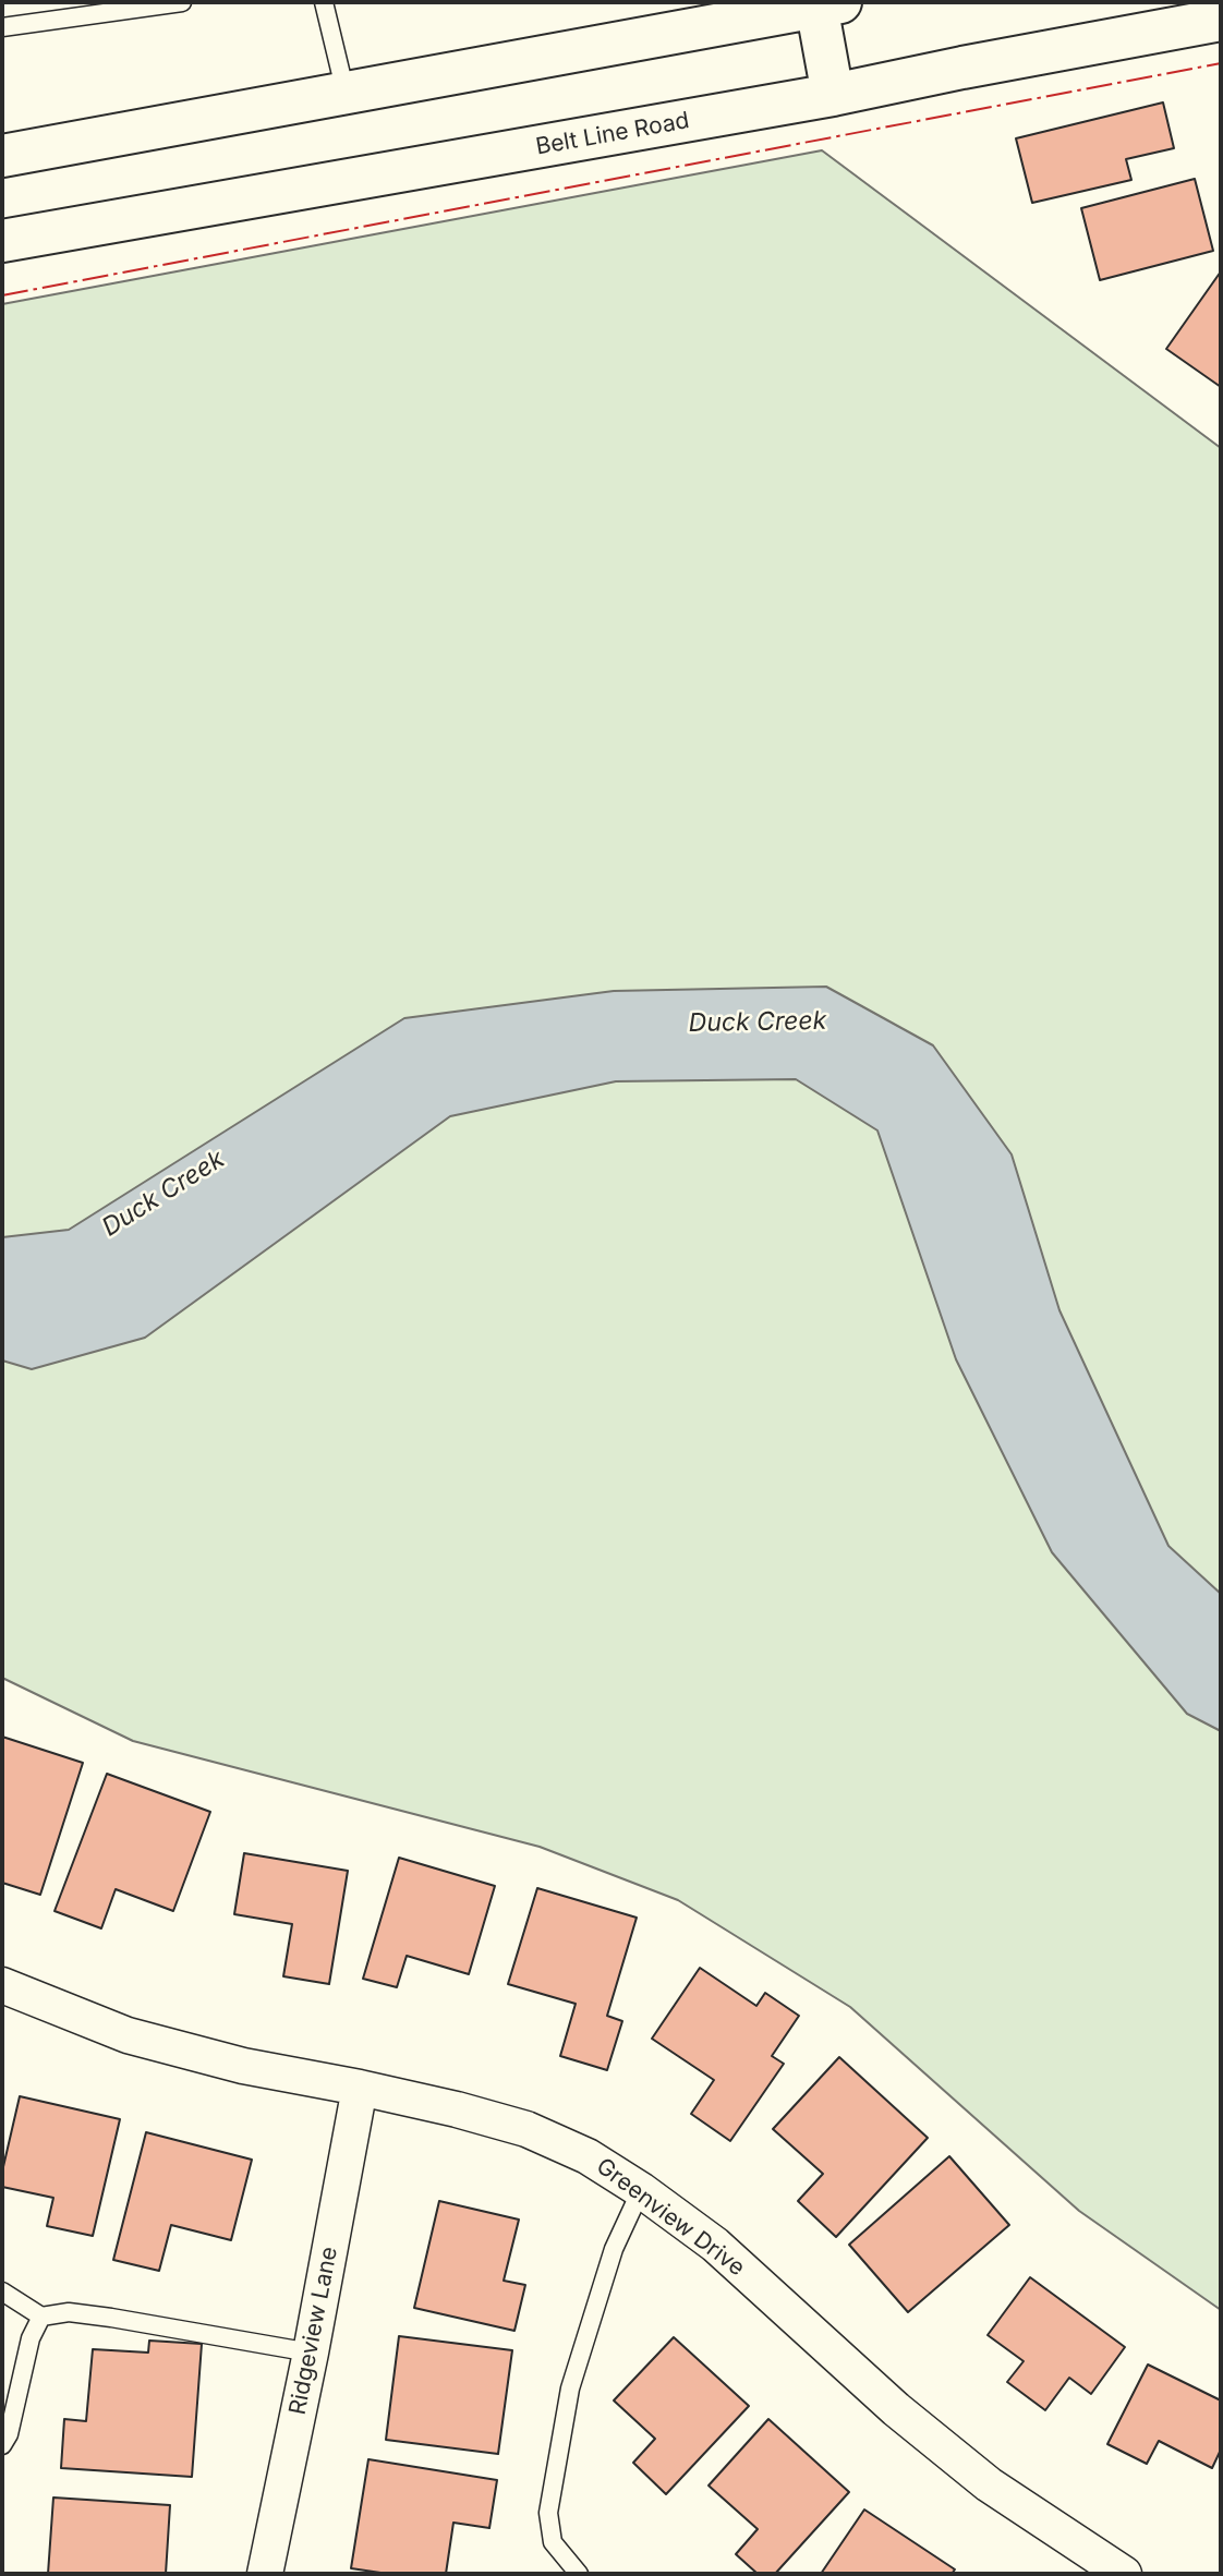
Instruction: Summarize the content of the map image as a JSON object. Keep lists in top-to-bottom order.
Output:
{
  "streets": {
    "main road": ["Belt Line Road"],
    "street": ["Greenview Drive", "Ridgeview Lane"]
  },
  "crossings": [
    ["Greenview Drive", "Ridgeview Lane"]
  ],
  "water": ["Duck Creek"]
}
